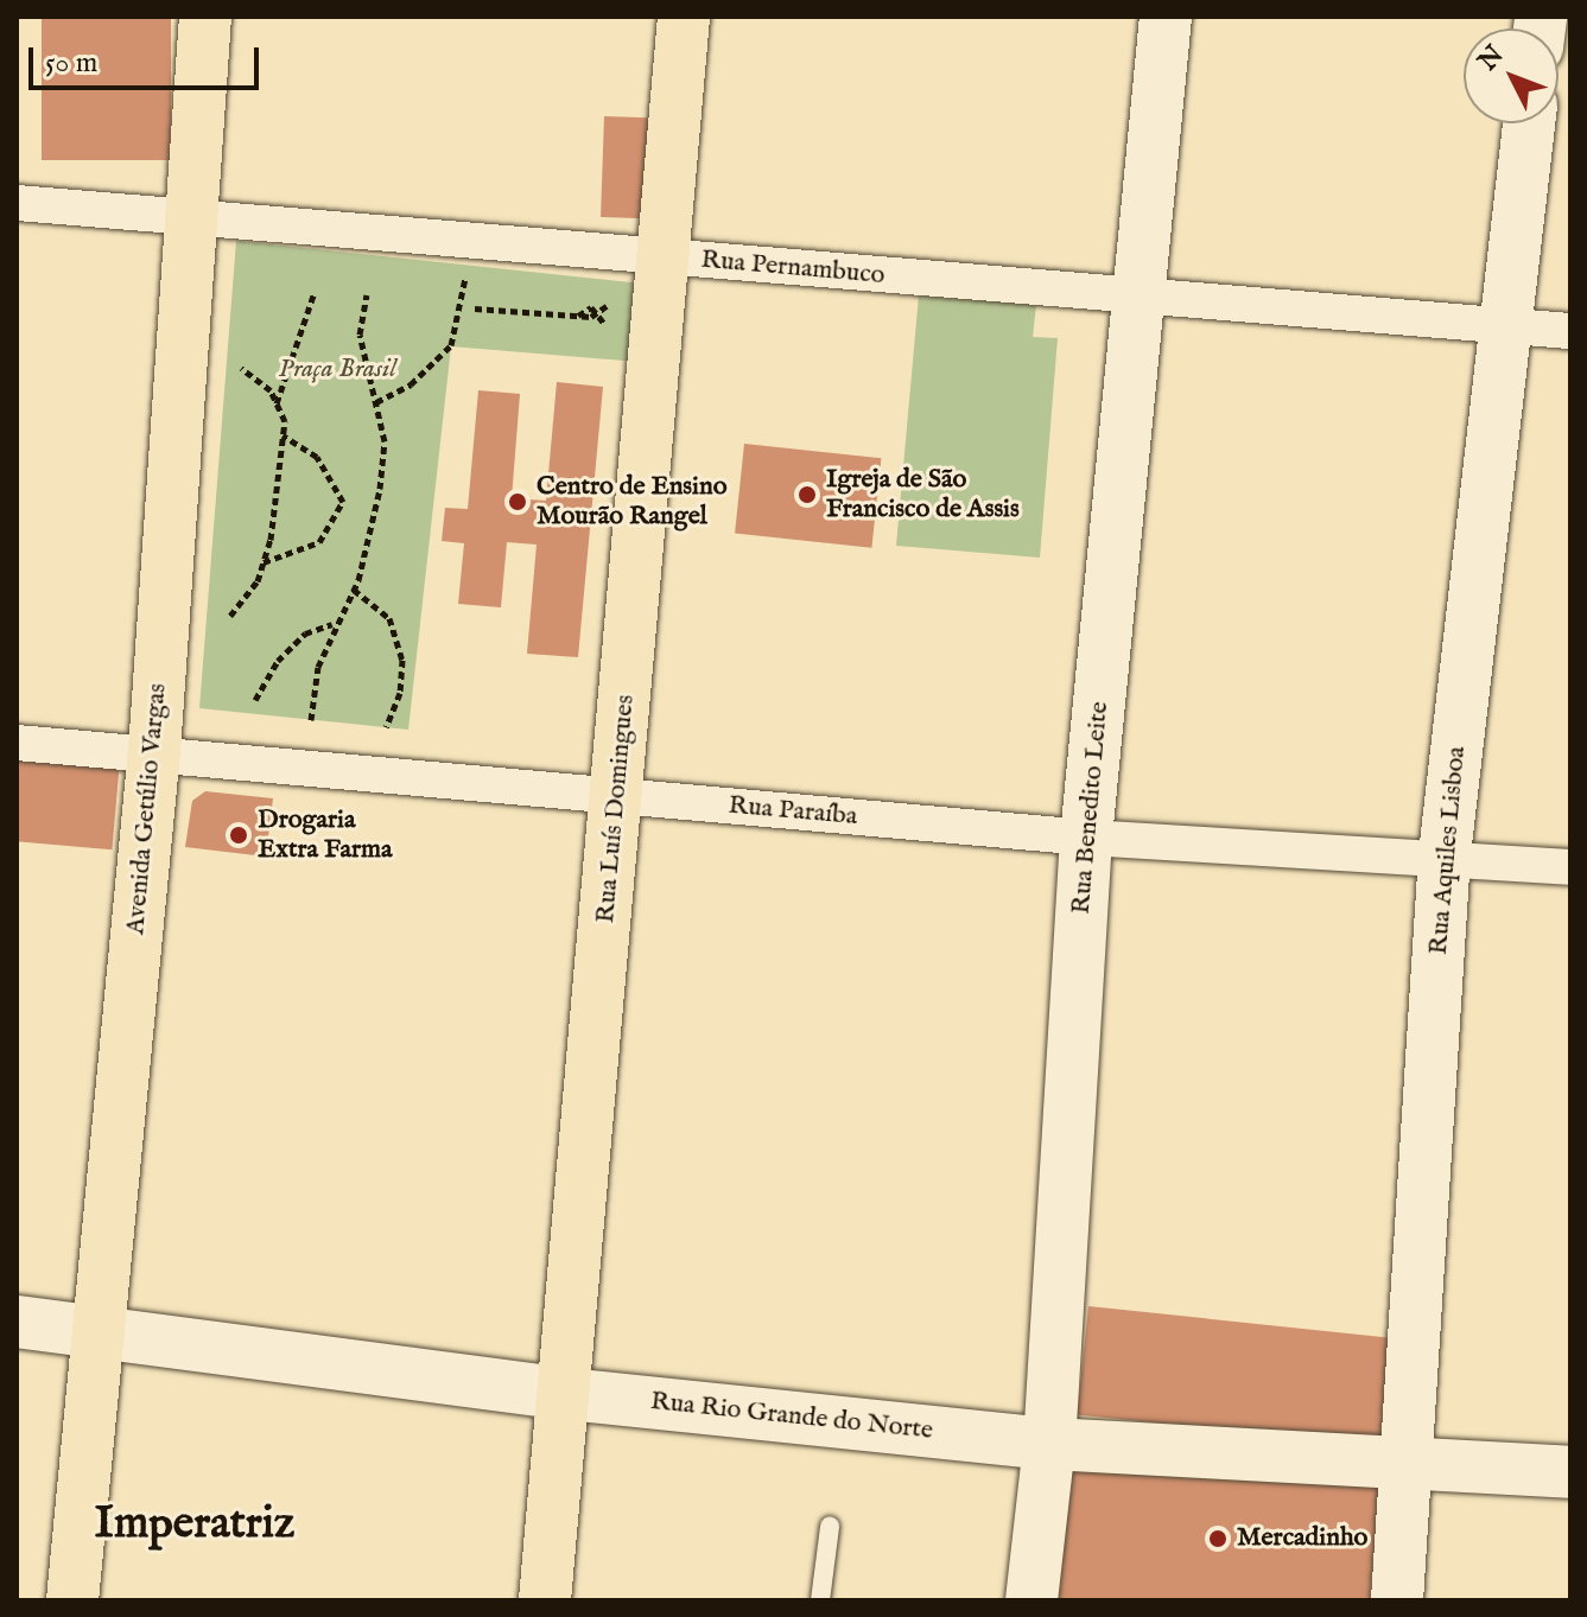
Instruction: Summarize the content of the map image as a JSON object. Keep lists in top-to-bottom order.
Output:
{
  "streets": {
    "main road": ["Avenida Getúlio Vargas", "Rua Luís Domingues"],
    "street": [
      "Rua Pernambuco",
      "Rua Benedito Leite",
      "Rua Paraíba",
      "Rua Aquiles Lisboa",
      "Rua Rio Grande do Norte"
    ]
  },
  "crossings": [
    ["Rua Pernambuco", "Rua Benedito Leite"],
    ["Rua Pernambuco", "Avenida Getúlio Vargas"],
    ["Rua Pernambuco", "Rua Luís Domingues"],
    ["Rua Pernambuco", "Rua Aquiles Lisboa"],
    ["Rua Benedito Leite", "Rua Paraíba"],
    ["Rua Benedito Leite", "Rua Rio Grande do Norte"],
    ["Avenida Getúlio Vargas", "Rua Paraíba"],
    ["Avenida Getúlio Vargas", "Rua Rio Grande do Norte"],
    ["Rua Luís Domingues", "Rua Paraíba"],
    ["Rua Luís Domingues", "Rua Rio Grande do Norte"],
    ["Rua Paraíba", "Rua Aquiles Lisboa"],
    ["Rua Aquiles Lisboa", "Rua Rio Grande do Norte"]
  ],
  "districts": ["Imperatriz"],
  "parks": ["Praça Brasil"],
  "places": [
    "Igreja de São Francisco de Assis",
    "Centro de Ensino Mourão Rangel",
    "Drogaria Extra Farma",
    "Mercadinho"
  ],
  "scale_bar": "50 m",
  "north": "top left"
}
